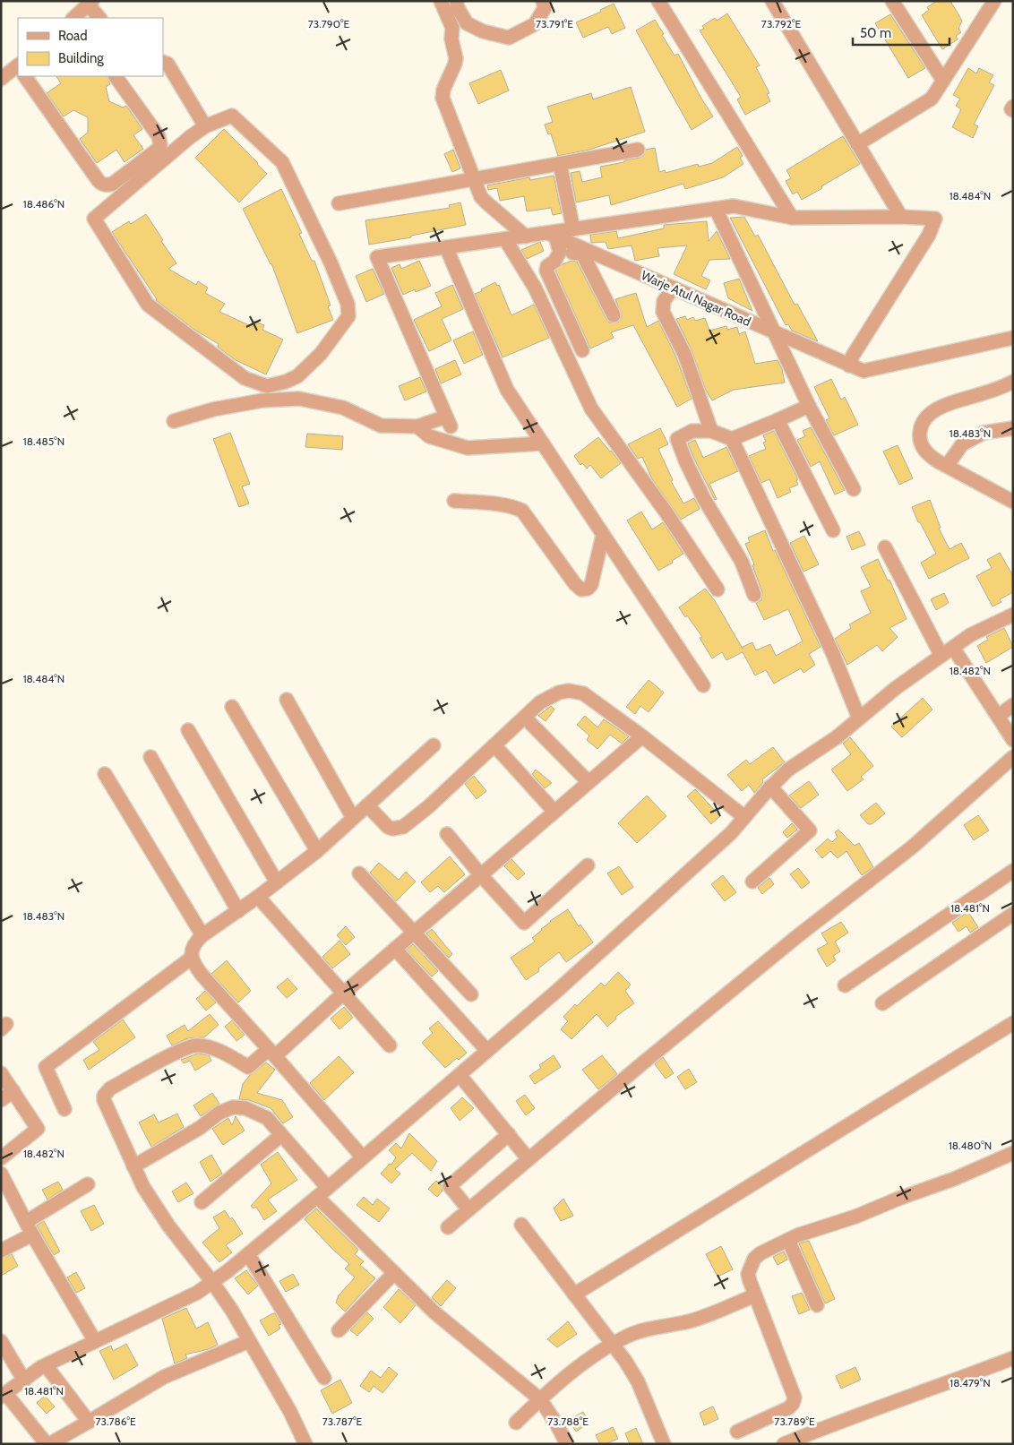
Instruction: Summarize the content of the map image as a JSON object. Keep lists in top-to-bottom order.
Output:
{
  "streets": {
    "street": ["Warje Atul Nagar Road"]
  },
  "legend": ["Road", "Building"],
  "scale_bar": "50 m",
  "coordinates": [
    "73.790°E",
    "73.791°E",
    "73.792°E",
    "18.484°N",
    "18.486°N",
    "18.483°N",
    "18.485°N",
    "18.482°N",
    "18.481°N",
    "18.480°N",
    "18.479°N",
    "73.786°E",
    "73.787°E",
    "73.788°E",
    "73.789°E"
  ]
}
